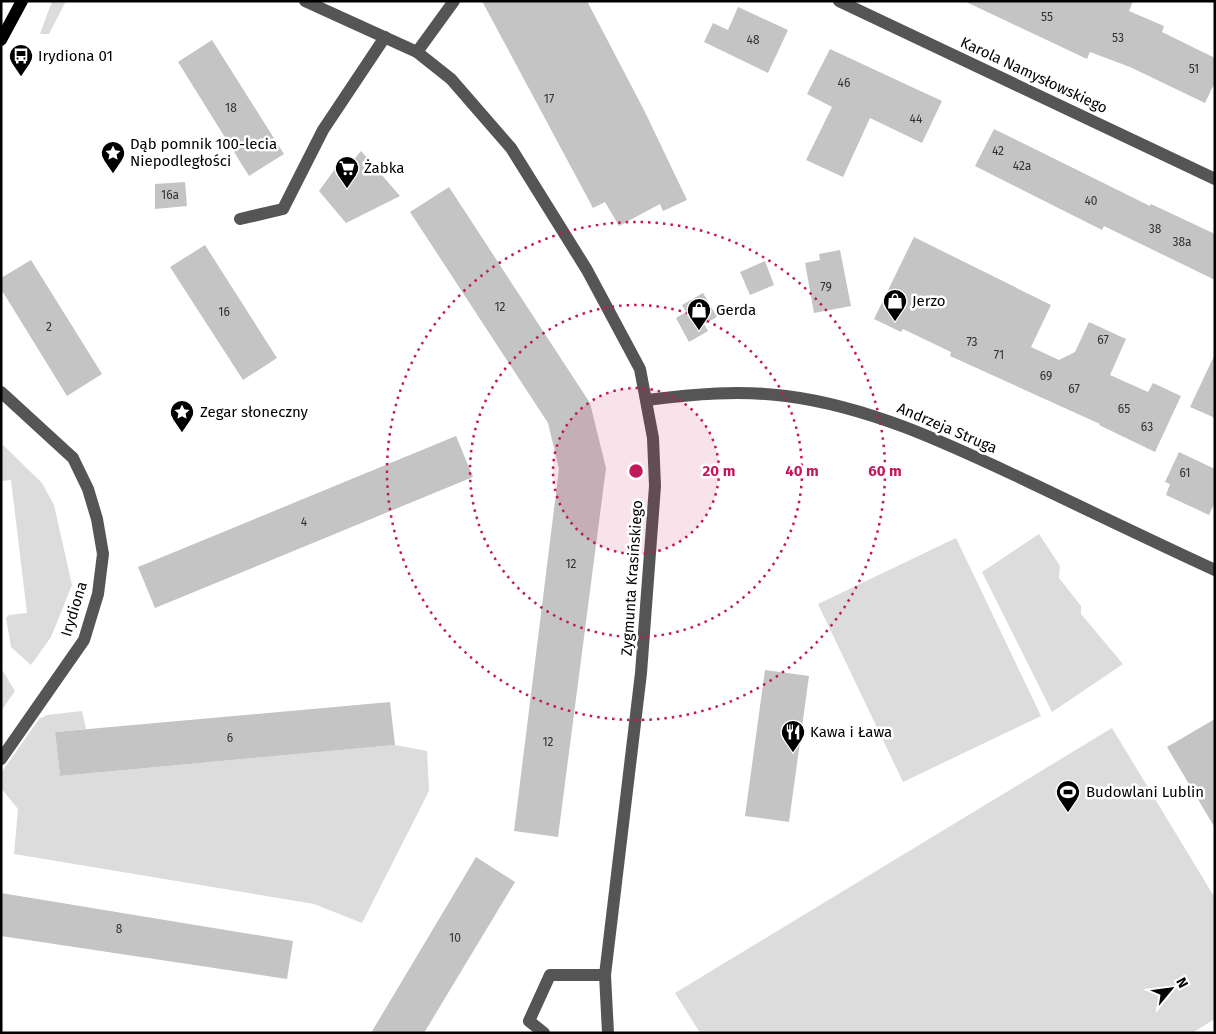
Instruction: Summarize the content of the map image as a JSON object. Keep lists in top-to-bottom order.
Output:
{
  "streets": {
    "street": [
      "Karola Namysłowskiego",
      "Andrzeja Struga",
      "Zygmunta Krasińskiego",
      "Irydiona"
    ]
  },
  "crossings": [
    ["Andrzeja Struga", "Zygmunta Krasińskiego"]
  ],
  "places": {
    "bus stop": ["Irydiona 01"],
    "place": ["Dąb pomnik 100-lecia Niepodległości", "Zegar słoneczny"],
    "supermarket": ["Żabka"],
    "shop": ["Jerzo", "Gerda"],
    "restaurant": ["Kawa i Ława"],
    "sports": ["Budowlani Lublin"]
  },
  "house_numbers": [
    "55",
    "53",
    "48",
    "51",
    "46",
    "17",
    "18",
    "44",
    "42",
    "42a",
    "16a",
    "40",
    "38",
    "38a",
    "79",
    "12",
    "16",
    "2",
    "67",
    "73",
    "71",
    "69",
    "67",
    "65",
    "63",
    "61",
    "4",
    "12",
    "6",
    "12",
    "8",
    "10"
  ],
  "north": "top right",
  "rings": ["20 m", "40 m", "60 m"]
}
